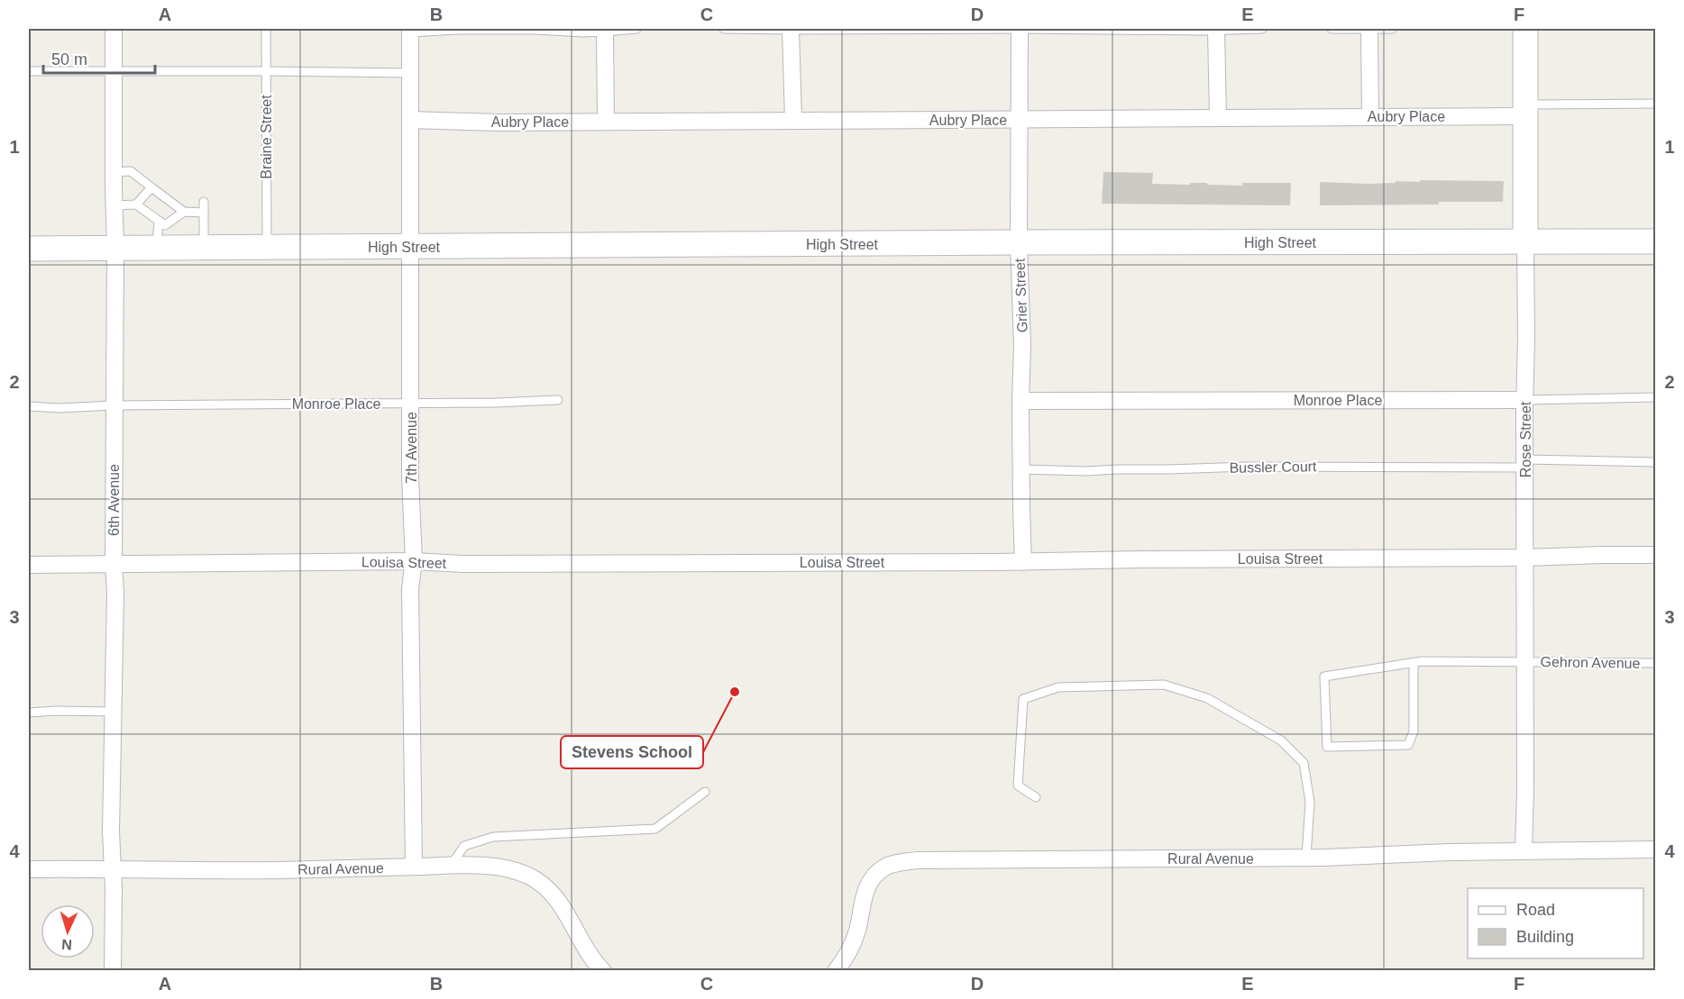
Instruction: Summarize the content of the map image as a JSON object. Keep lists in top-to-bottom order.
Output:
{
  "streets": {
    "main road": ["High Street", "Rose Street"],
    "street": [
      "Aubry Place",
      "Grier Street",
      "Monroe Place",
      "7th Avenue",
      "6th Avenue",
      "Louisa Street",
      "Rural Avenue"
    ],
    "lane": ["Braine Street", "Bussler Court", "Gehron Avenue"]
  },
  "crossings": [
    ["Aubry Place", "Grier Street"],
    ["Aubry Place", "Rose Street"],
    ["Aubry Place", "7th Avenue"],
    ["Braine Street", "High Street"],
    ["High Street", "Grier Street"],
    ["High Street", "Rose Street"],
    ["High Street", "7th Avenue"],
    ["High Street", "6th Avenue"],
    ["Grier Street", "Monroe Place"],
    ["Grier Street", "Bussler Court"],
    ["Grier Street", "Louisa Street"],
    ["Monroe Place", "Rose Street"],
    ["Monroe Place", "7th Avenue"],
    ["Monroe Place", "6th Avenue"],
    ["Rose Street", "Bussler Court"],
    ["Rose Street", "Louisa Street"],
    ["Rose Street", "Gehron Avenue"],
    ["Rose Street", "Rural Avenue"],
    ["7th Avenue", "Louisa Street"],
    ["7th Avenue", "Rural Avenue"],
    ["6th Avenue", "Louisa Street"],
    ["6th Avenue", "Rural Avenue"]
  ],
  "places": ["Stevens School"],
  "legend": ["Road", "Building"],
  "scale_bar": "50 m",
  "north": "bottom",
  "grid": {
    "columns": [
      "A",
      "B",
      "C",
      "D",
      "E",
      "F"
    ],
    "rows": [
      "1",
      "2",
      "3",
      "4"
    ]
  }
}
